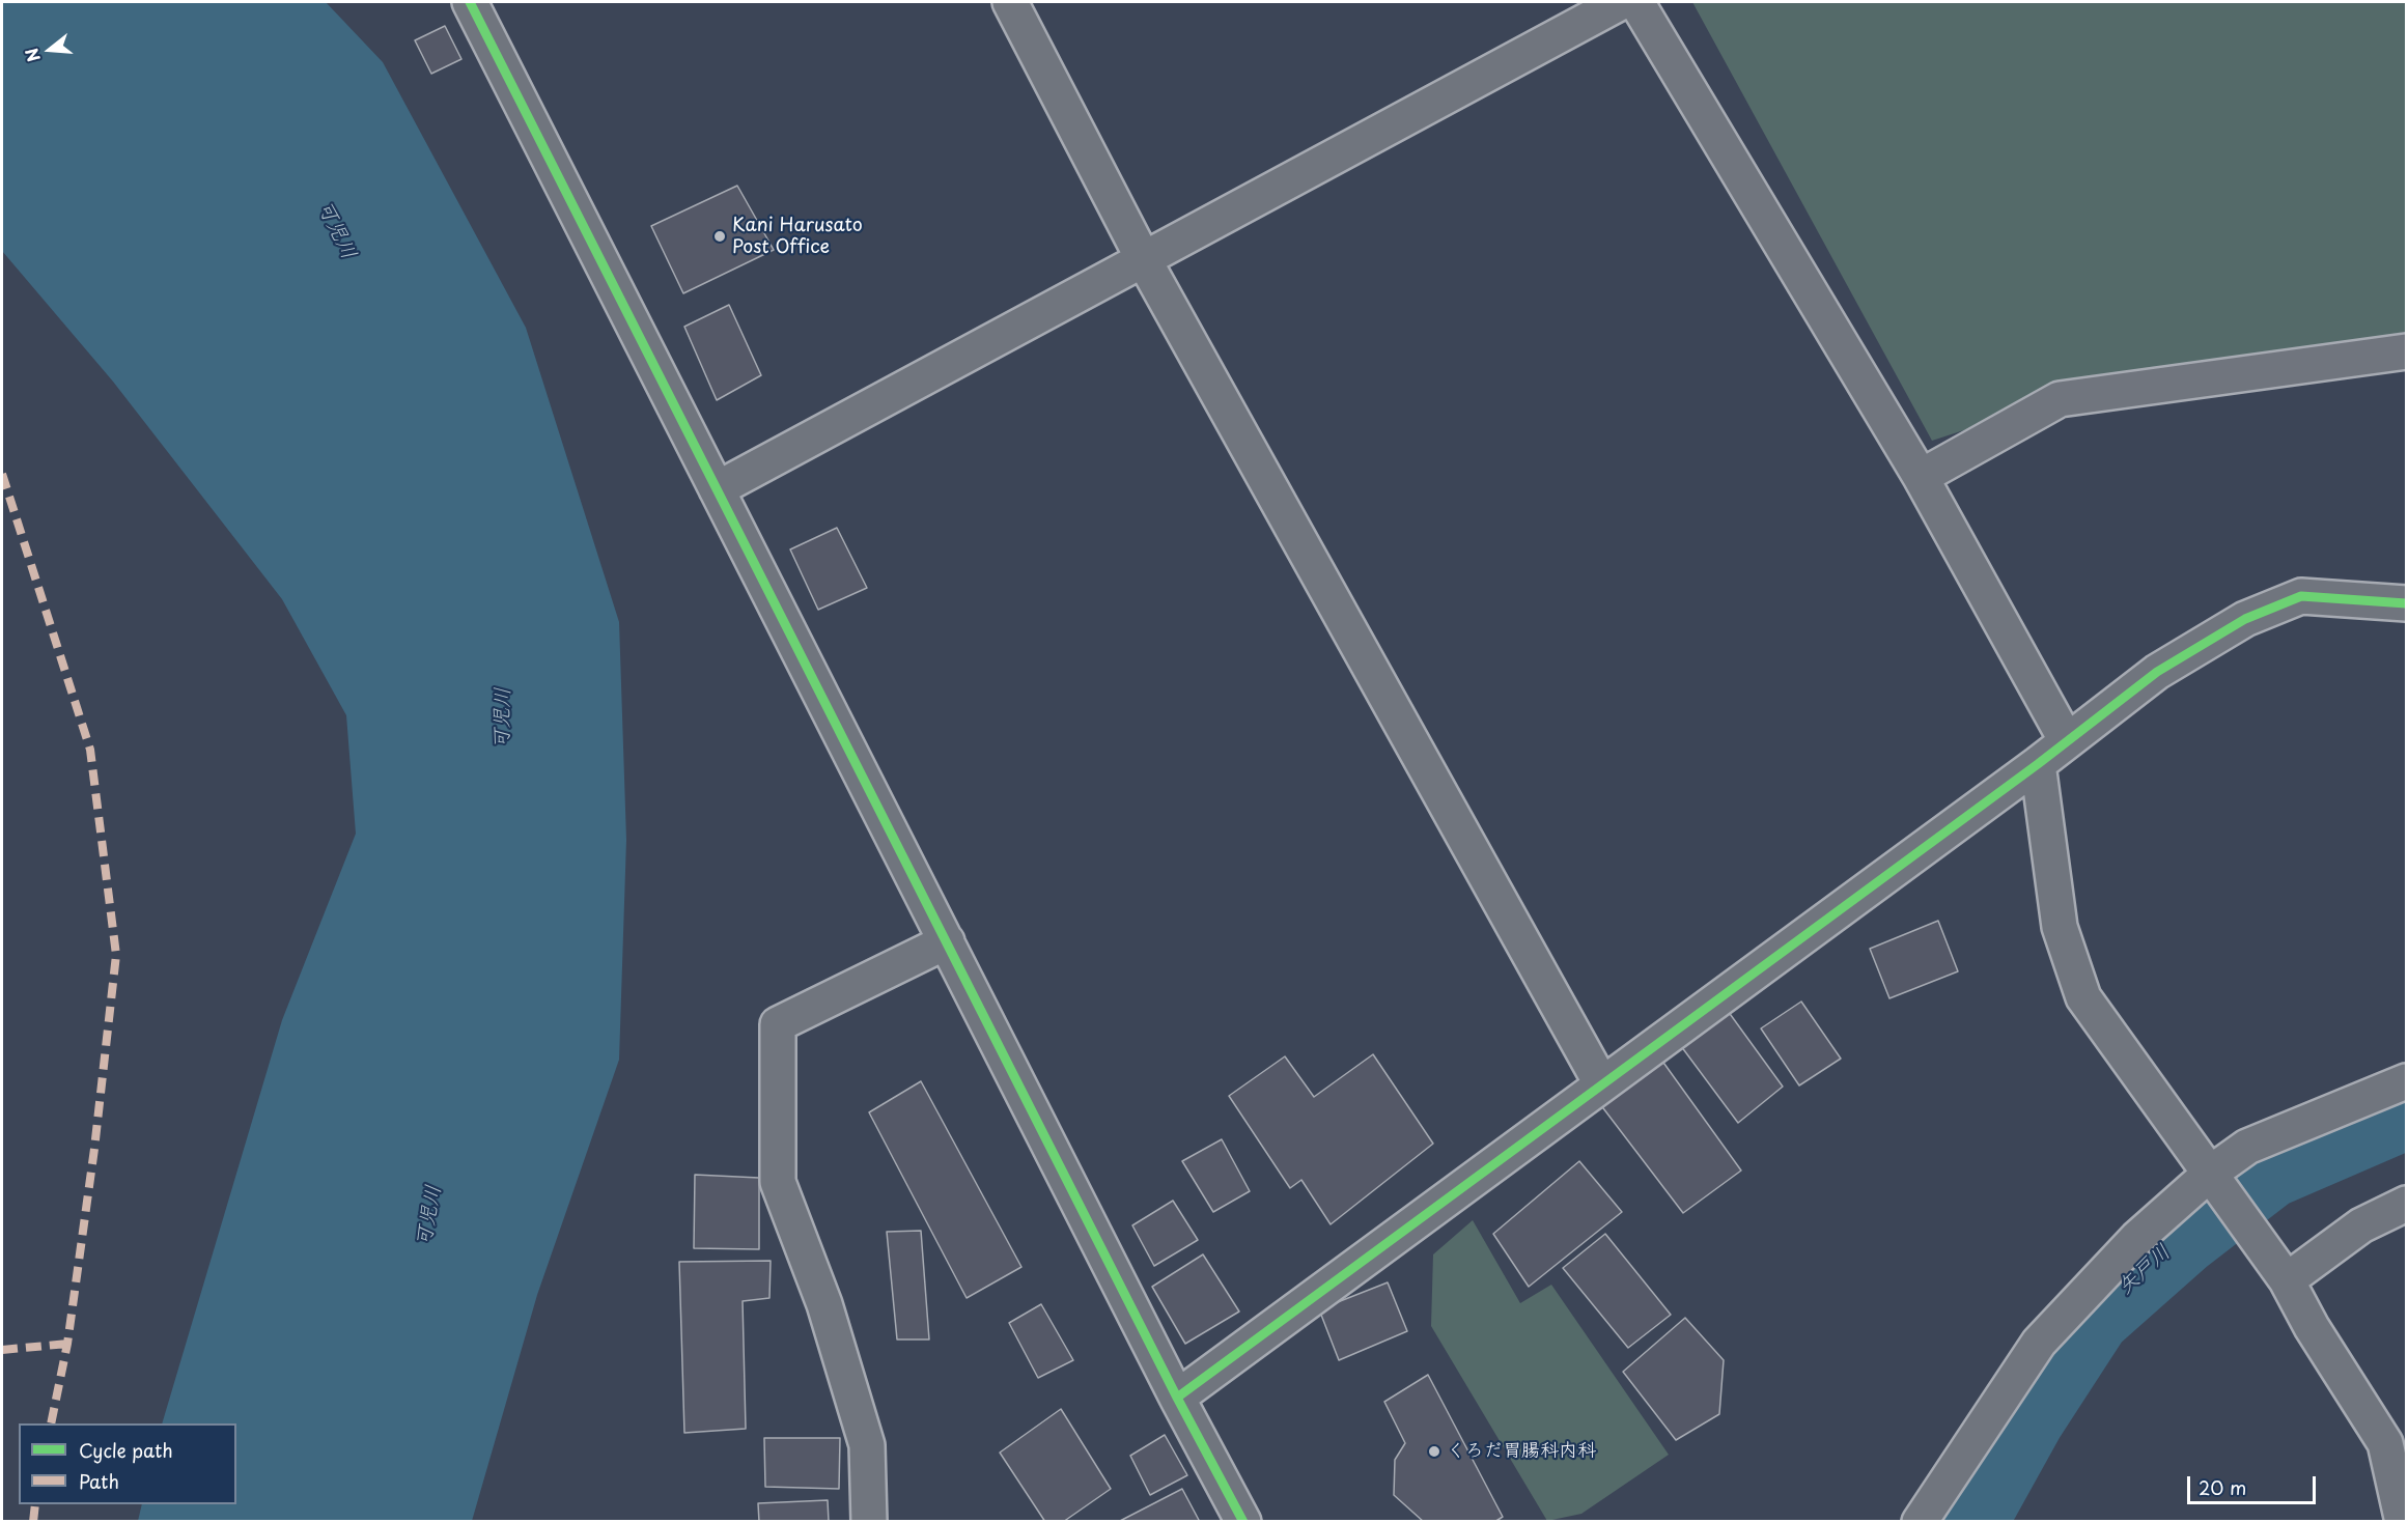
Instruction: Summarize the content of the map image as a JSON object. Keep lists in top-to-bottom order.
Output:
{
  "water": ["可児川", "矢戸川"],
  "places": ["Kani Harusato Post Office", "くろだ胃腸科内科"],
  "legend": ["Cycle path", "Path"],
  "scale_bar": "20 m",
  "north": "left"
}
